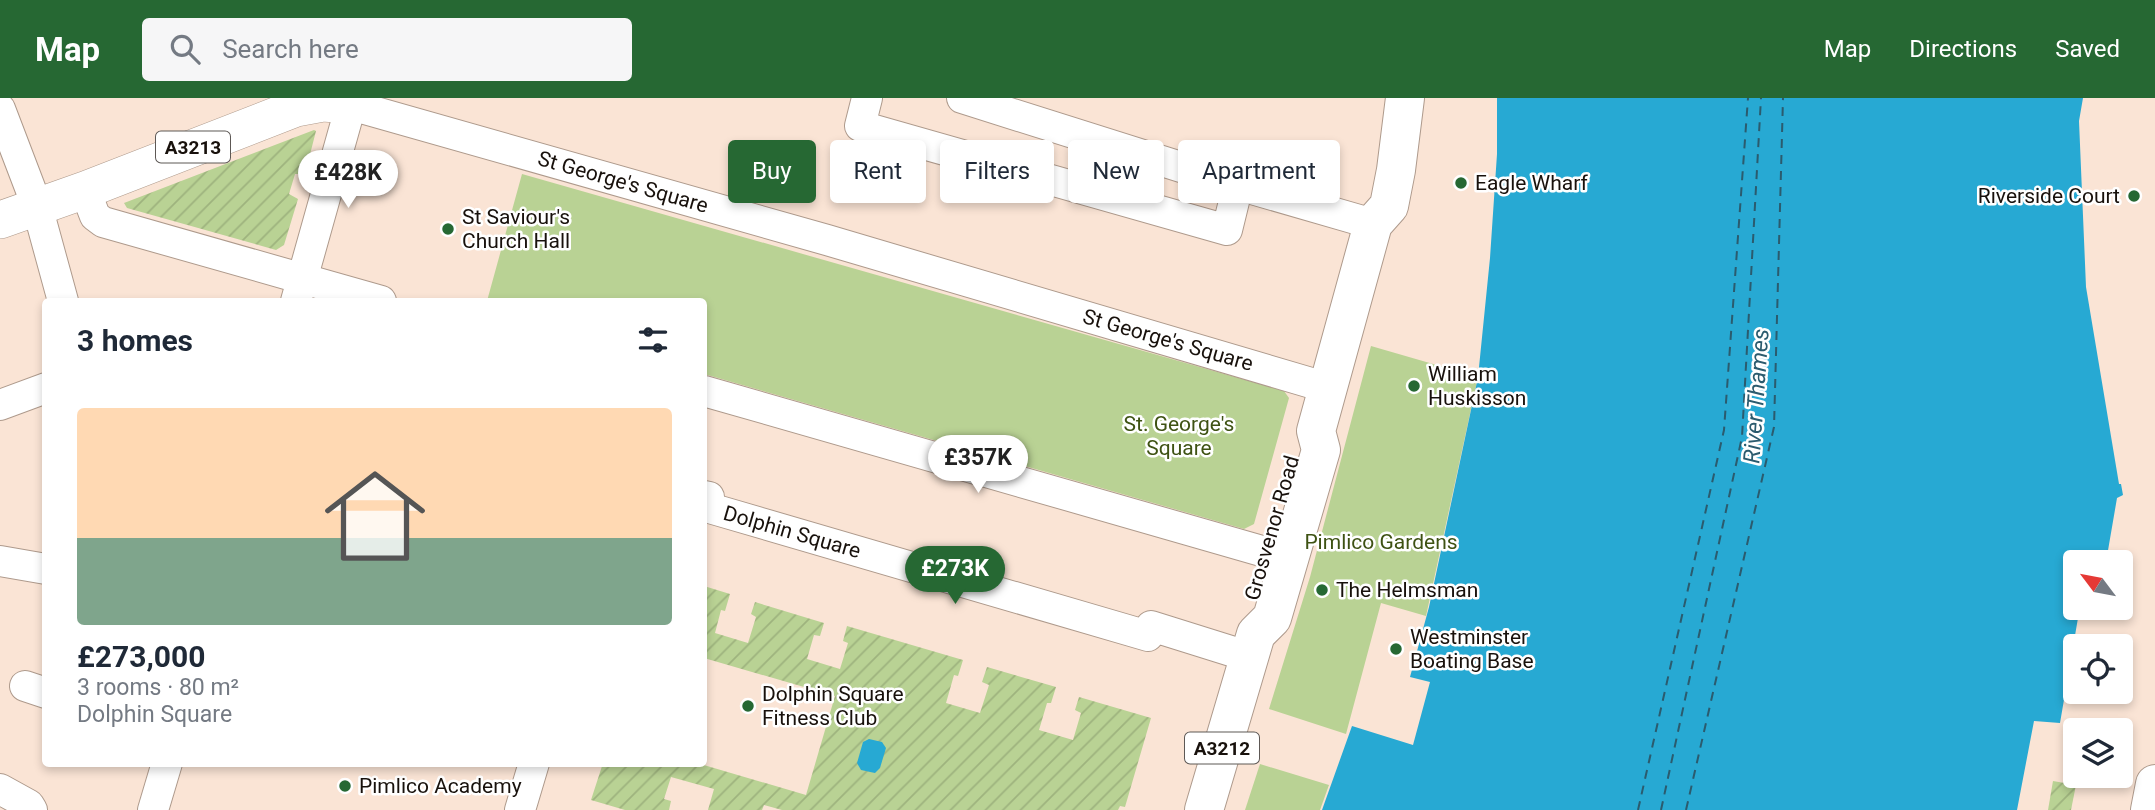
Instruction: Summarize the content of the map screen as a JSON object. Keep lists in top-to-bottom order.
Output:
{
  "streets": {
    "highway": ["Grosvenor Road", "A3212"],
    "main road": ["A3213", "St George's Square"],
    "street": ["Dolphin Square"]
  },
  "crossings": [
    ["A3213", "St George's Square"],
    ["St George's Square", "Grosvenor Road"],
    ["Grosvenor Road", "Dolphin Square"]
  ],
  "water": ["River Thames"],
  "parks": ["St. George's Square", "Pimlico Gardens"],
  "places": [
    "Eagle Wharf",
    "Riverside Court",
    "St Saviour's Church Hall",
    "William Huskisson",
    "The Helmsman",
    "Westminster Boating Base",
    "Dolphin Square Fitness Club",
    "Pimlico Academy"
  ],
  "north": "top left",
  "page": {
    "header": "Map",
    "search": "Search here",
    "nav": ["Map", "Directions", "Saved"],
    "chip": [
      "Buy",
      "Rent",
      "Filters",
      "New",
      "Apartment"
    ],
    "price": ["£428K", "£357K", "£273K"],
    "heading": "3 homes",
    "list": [
      {
        "name": "£273,000",
        "note": "3 rooms · 80 m² · Dolphin Square"
      }
    ]
  }
}
